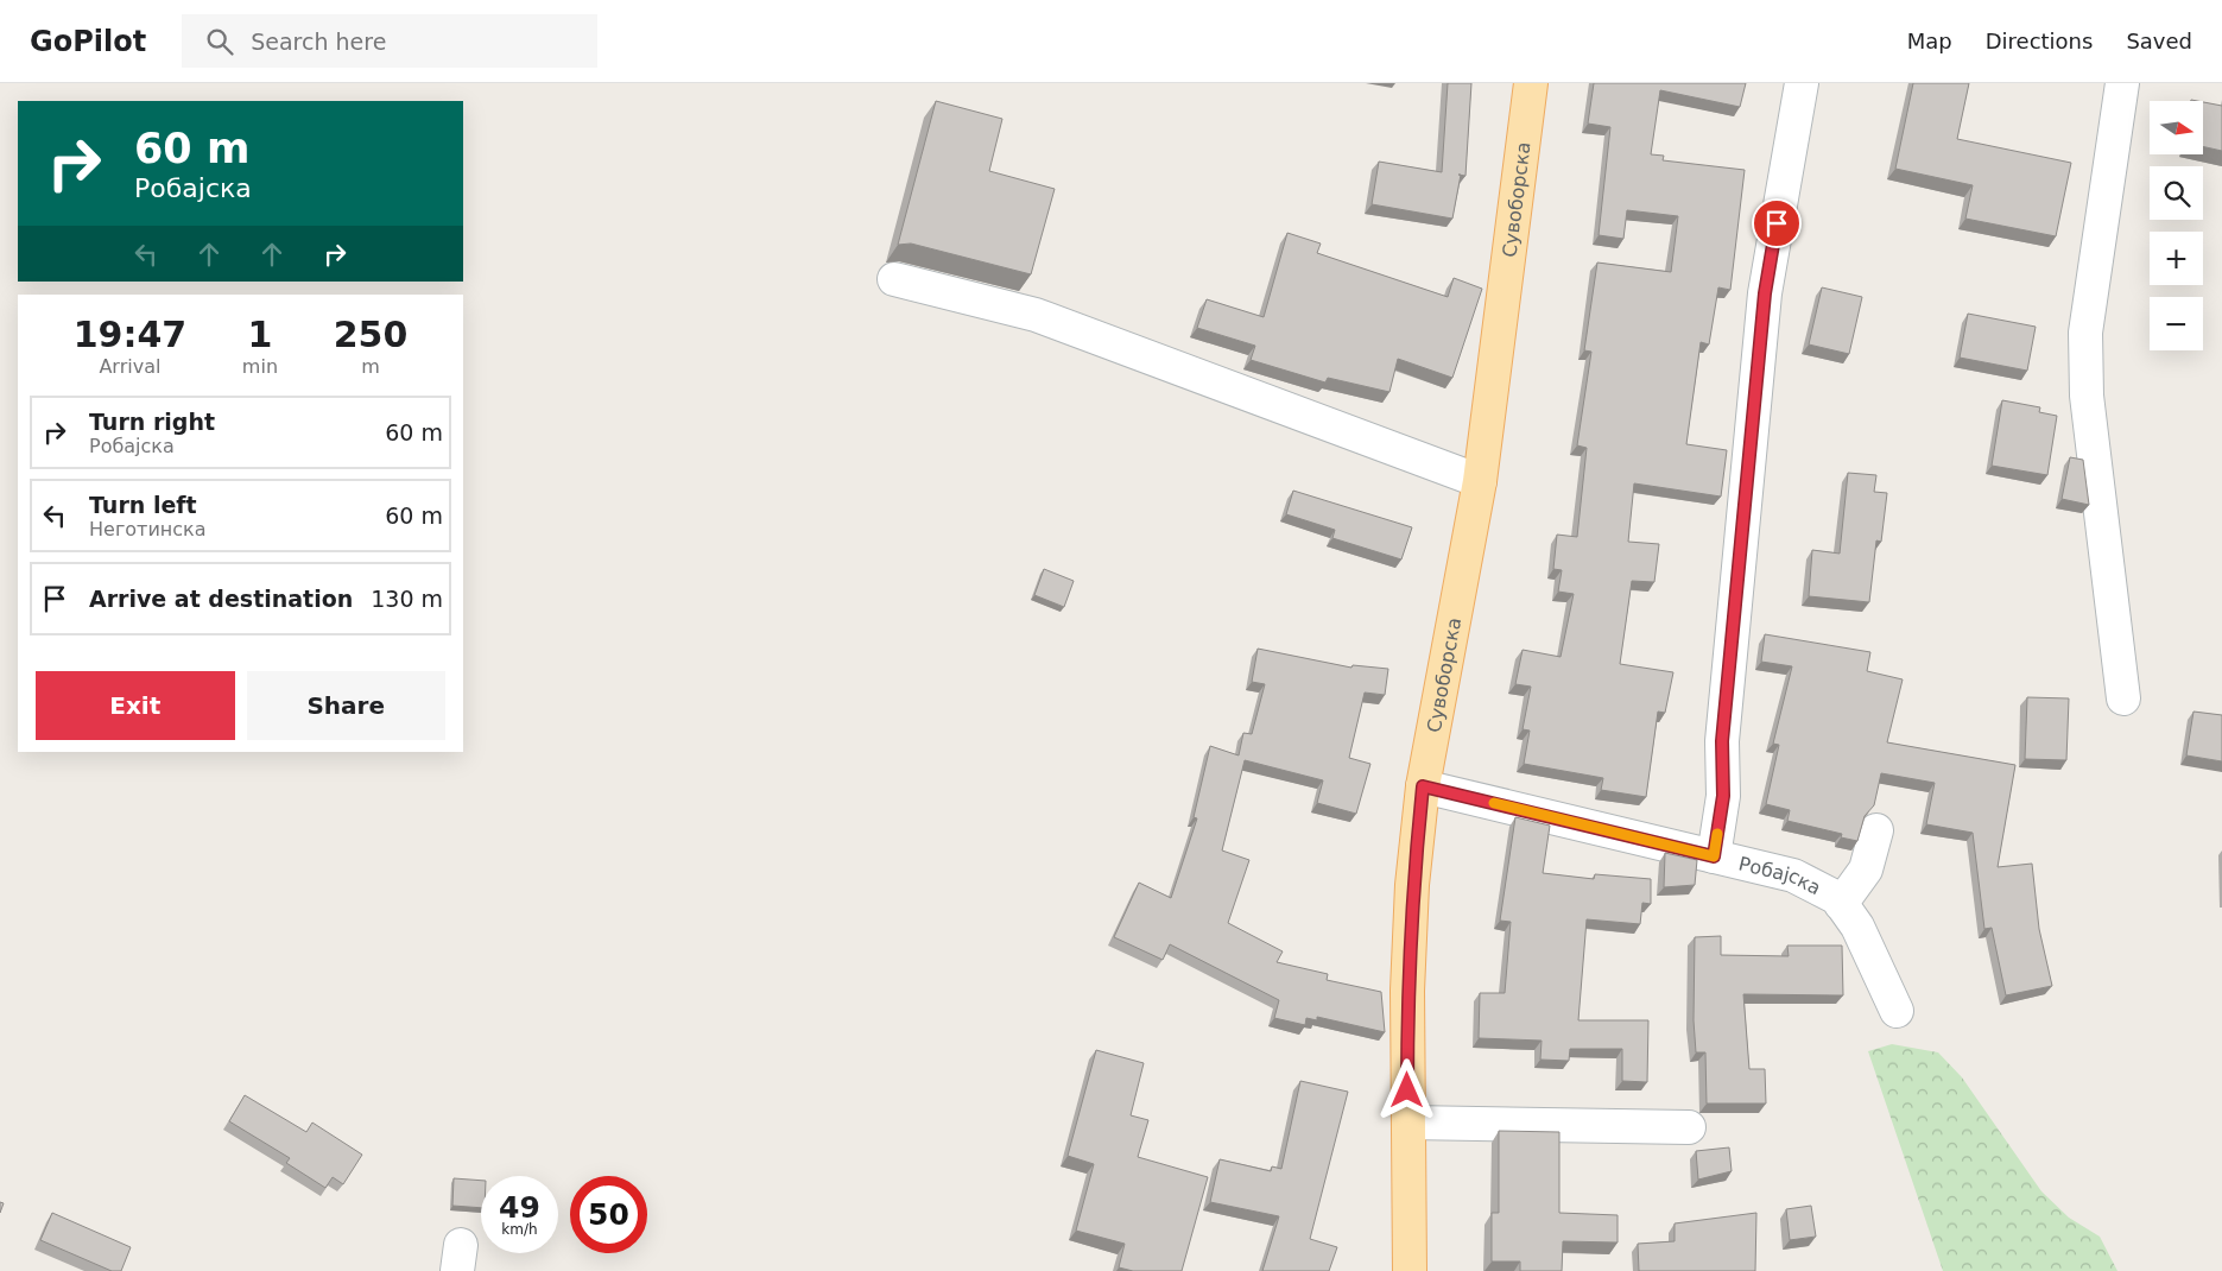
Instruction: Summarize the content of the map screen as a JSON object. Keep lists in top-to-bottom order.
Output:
{
  "streets": {
    "main road": ["Сувоборска"],
    "street": ["Робајска"]
  },
  "crossings": [
    ["Сувоборска", "Робајска"]
  ],
  "north": "right",
  "page": {
    "header": "GoPilot",
    "search": "Search here",
    "nav": ["Map", "Directions", "Saved"],
    "map_buttons": ["+", "−"],
    "turn": ["60 m", "Робајска"],
    "eta": [
      "19:47",
      "Arrival",
      "1",
      "min",
      "250",
      "m"
    ],
    "list": [
      {
        "name": "Turn right",
        "note": "Робајска",
        "value": "60 m"
      },
      {
        "name": "Turn left",
        "note": "Неготинска",
        "value": "60 m"
      },
      {
        "name": "Arrive at destination",
        "value": "130 m"
      }
    ],
    "buttons": ["Exit", "Share"],
    "speed": "49 km/h",
    "limit": "50"
  }
}
